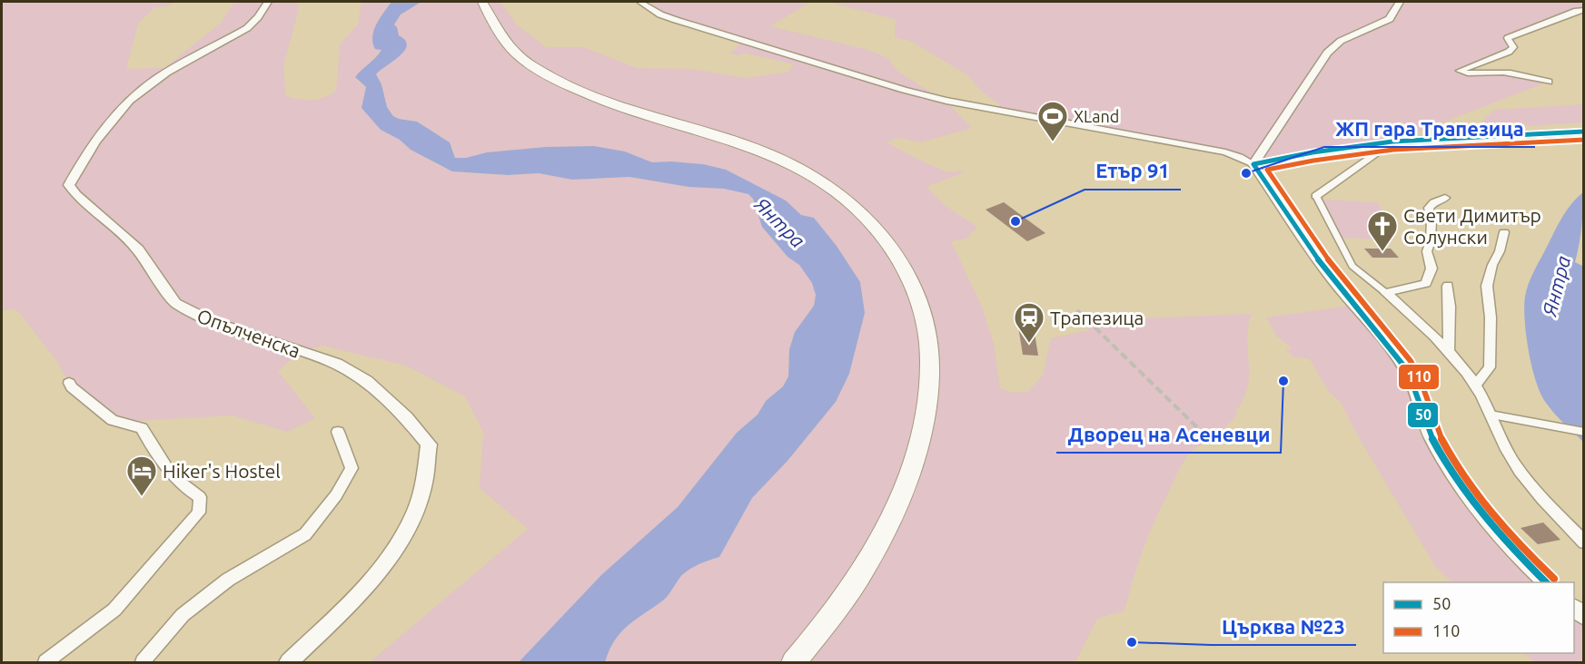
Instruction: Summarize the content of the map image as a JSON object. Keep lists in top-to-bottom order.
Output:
{
  "streets": {
    "street": ["Опълченска"]
  },
  "water": ["Янтра"],
  "places": {
    "sports": ["XLand"],
    "other": [
      "ЖП гара Трапезица",
      "Етър 91",
      "Дворец на Асеневци",
      "Църква №23"
    ],
    "church": ["Свети Димитър Солунски"],
    "station": ["Трапезица"],
    "hotel": ["Hiker's Hostel"]
  },
  "lines": ["transit line 50", "transit line 110"],
  "legend": ["50", "110"]
}
